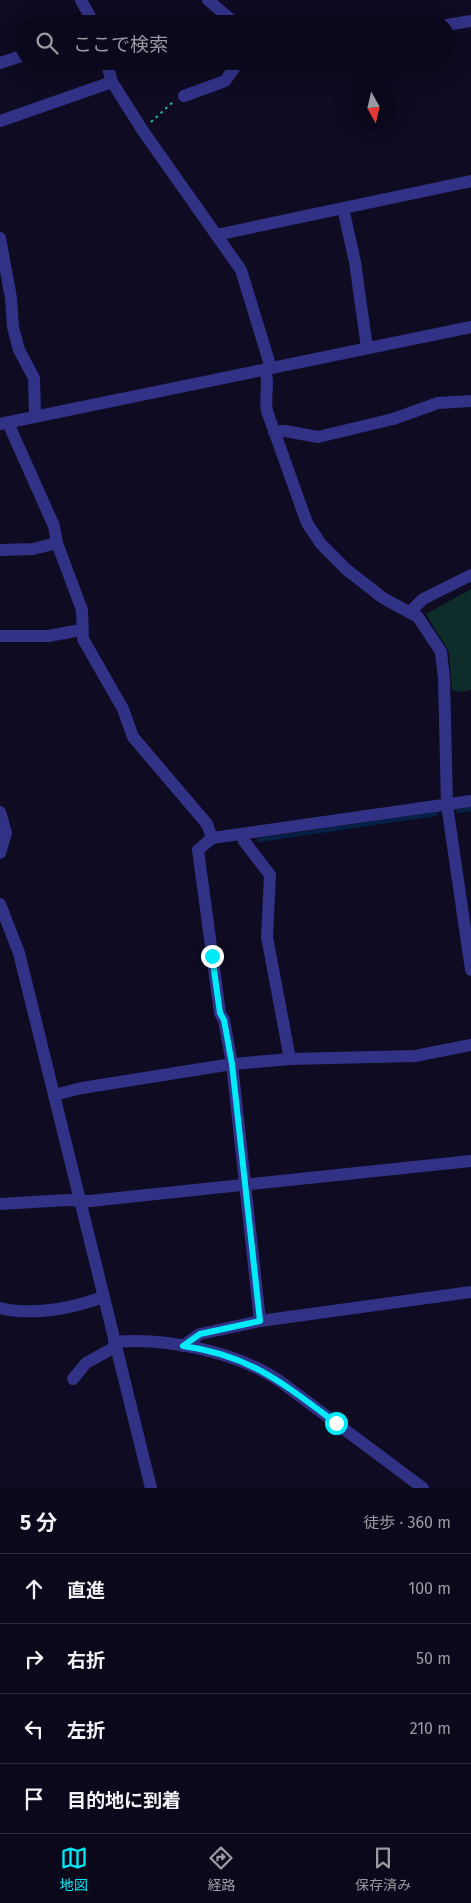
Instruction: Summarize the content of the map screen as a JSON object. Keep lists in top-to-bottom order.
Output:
{
  "north": "bottom",
  "page": {
    "search": "ここで検索",
    "heading": ["5 分", "徒歩 · 360 m"],
    "list": [
      ["直進", "100 m"],
      ["右折", "50 m"],
      ["左折", "210 m"],
      "目的地に到着"
    ],
    "nav": ["地図", "経路", "保存済み"]
  }
}
